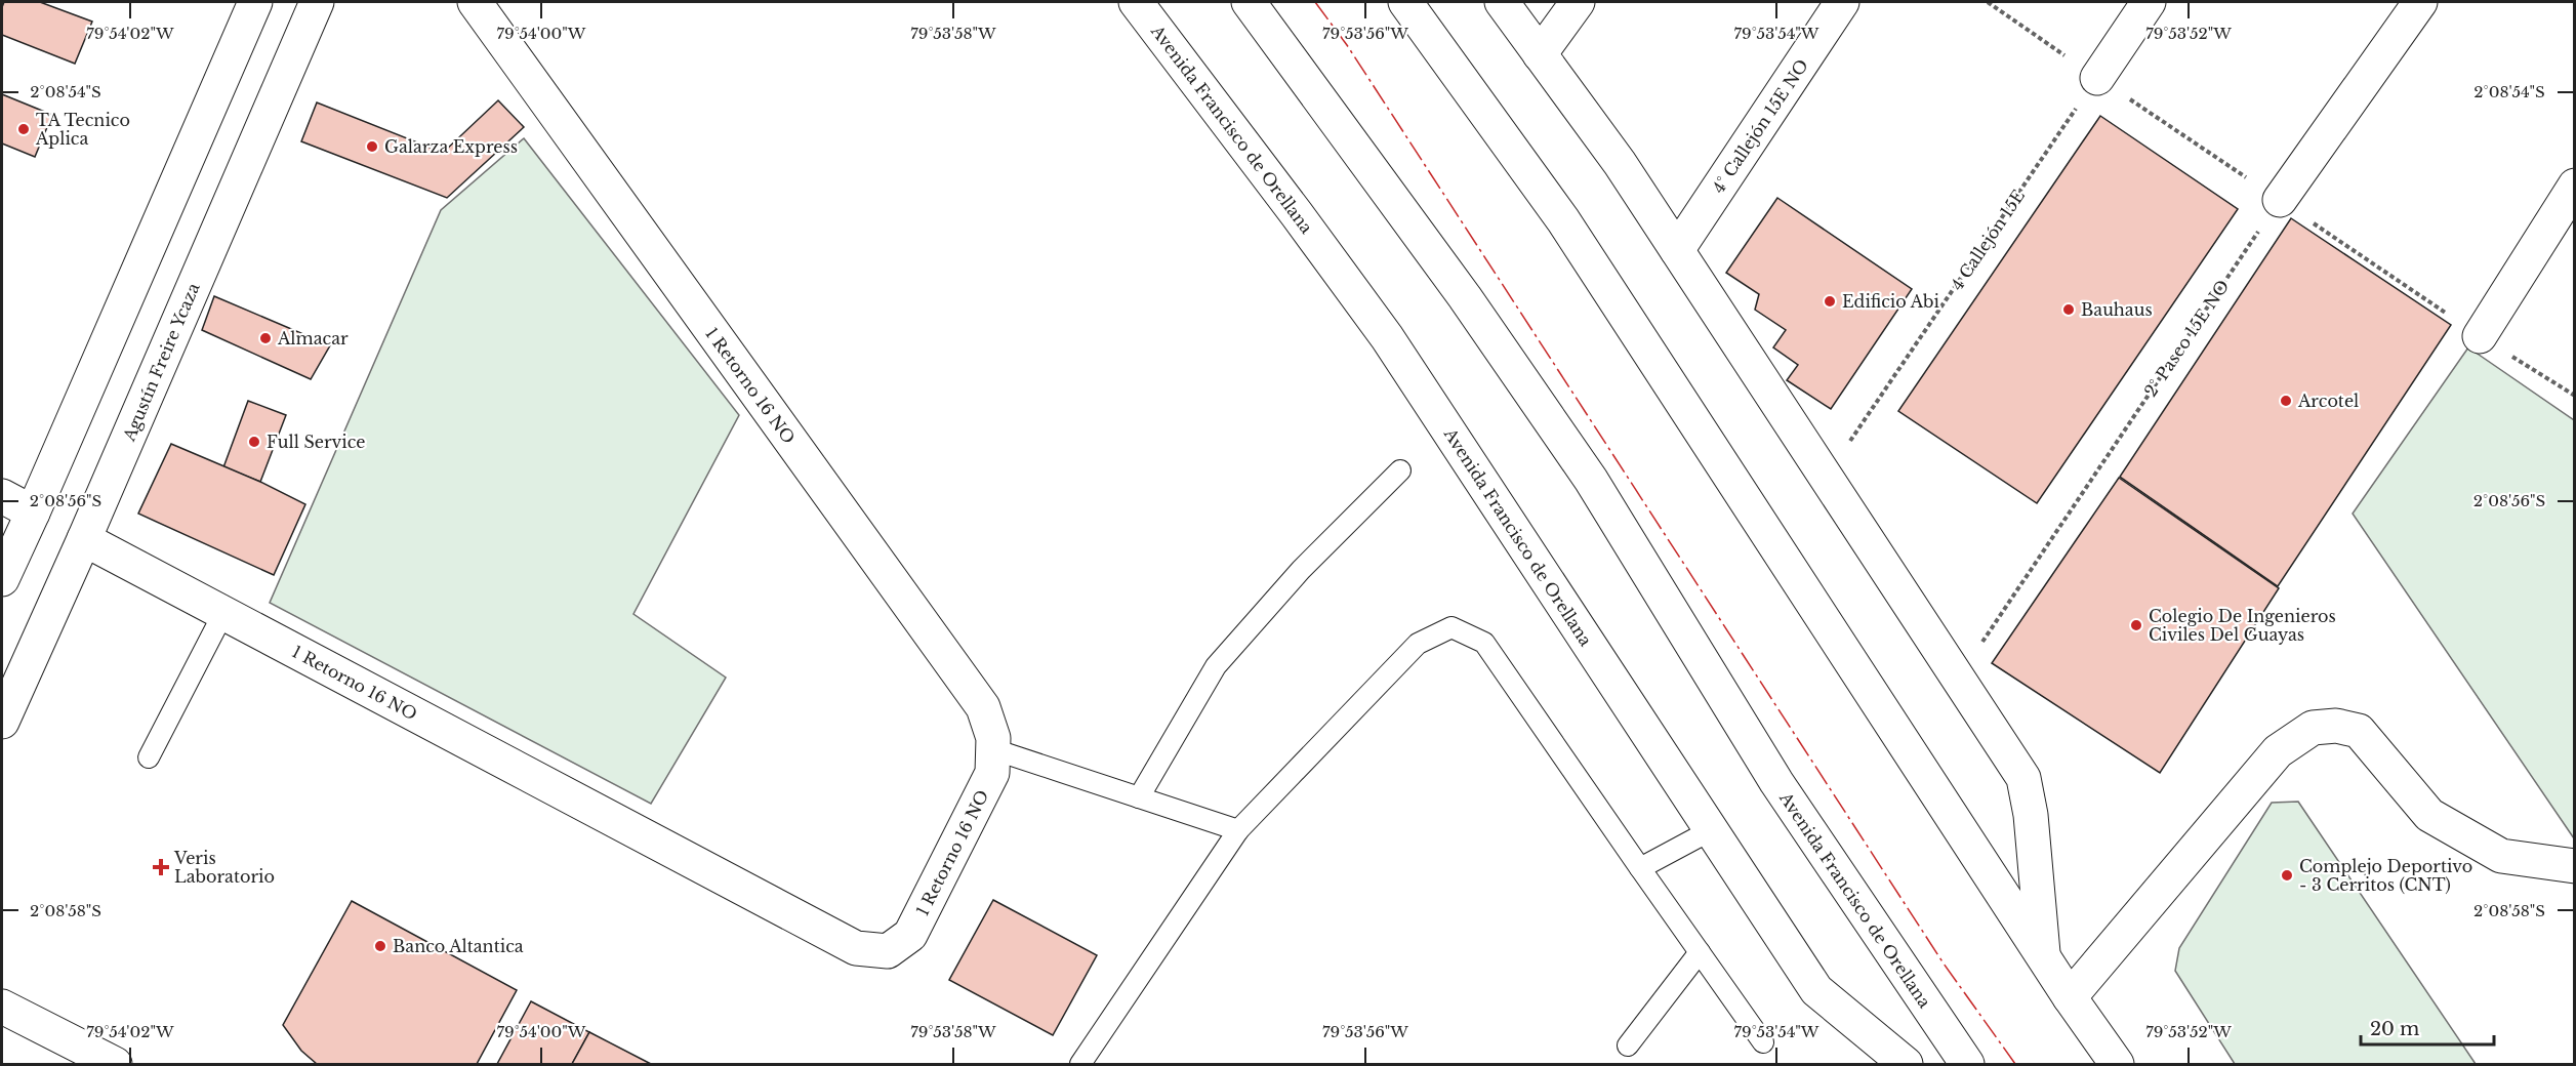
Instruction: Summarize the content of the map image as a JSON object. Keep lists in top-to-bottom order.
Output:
{
  "streets": {
    "main road": [
      "4° Callejón 15E NO",
      "Avenida Francisco de Orellana",
      "Agustín Freire Ycaza",
      "1 Retorno 16 NO"
    ],
    "path": ["4 Callejón 15E", "2° Paseo 15E NO"]
  },
  "crossings": [
    ["Agustín Freire Ycaza", "1 Retorno 16 NO"]
  ],
  "places": {
    "other": [
      "TA Tecnico Aplica",
      "Galarza Express",
      "Edificio Abi",
      "Bauhaus",
      "Almacar",
      "Arcotel",
      "Full Service",
      "Colegio De Ingenieros Civiles Del Guayas",
      "Complejo Deportivo - 3 Cerritos (CNT)",
      "Banco Altantica"
    ],
    "health": ["Veris Laboratorio"]
  },
  "scale_bar": "20 m",
  "coordinates": [
    "79°54'02\"W",
    "79°54'00\"W",
    "79°53'58\"W",
    "79°53'56\"W",
    "79°53'54\"W",
    "79°53'52\"W",
    "2°08'54\"S",
    "2°08'56\"S",
    "2°08'58\"S"
  ]
}
